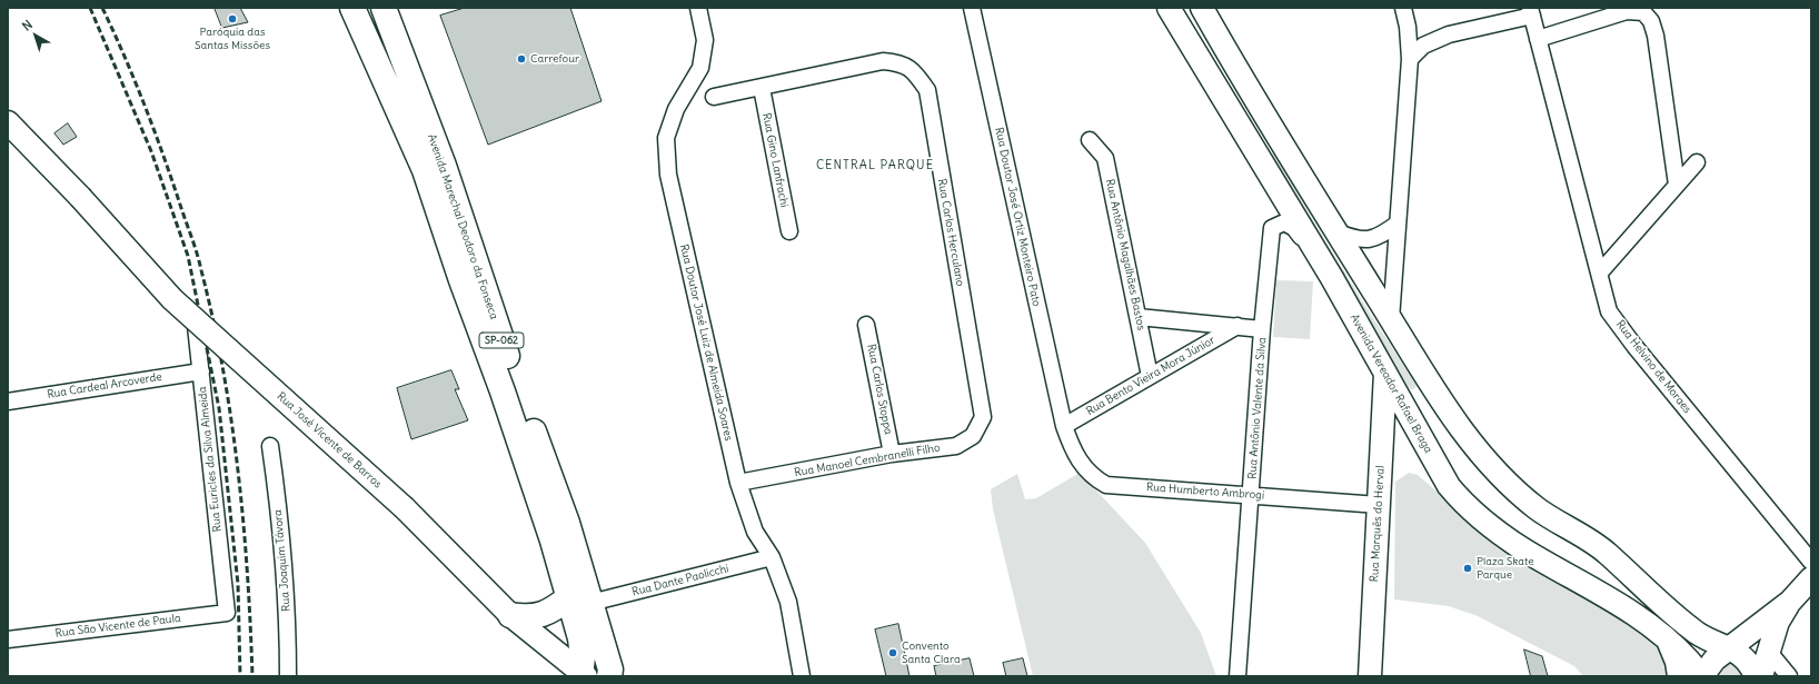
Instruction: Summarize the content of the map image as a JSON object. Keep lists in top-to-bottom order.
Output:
{
  "streets": {
    "main road": [
      "Avenida Marechal Deodoro da Fonseca",
      "SP-062",
      "Avenida Vereador Rafael Braga",
      "Rua José Vicente de Barros",
      "Rua Marquês do Herval"
    ],
    "street": [
      "Rua Gino Lanfrachi",
      "Rua Doutor José Ortiz Monteiro Pato",
      "Rua Carlos Herculano",
      "Rua Antônio Magalhães Bastos",
      "Rua Doutor José Luiz de Almeida Soares",
      "Rua Helvino de Moraes",
      "Rua Bento Vieira Mora Júnior",
      "Rua Cardeal Arcoverde",
      "Rua Carlos Stoppa",
      "Rua Antônio Valente da Silva",
      "Rua Euricles da Silva Almeida",
      "Rua Manoel Cembranelli Filho",
      "Rua Humberto Ambrogi",
      "Rua Joaquim Távora",
      "Rua Dante Paolicchi",
      "Rua São Vicente de Paula"
    ]
  },
  "crossings": [
    ["Rua Gino Lanfrachi", "Rua Carlos Herculano"],
    ["Rua Doutor José Ortiz Monteiro Pato", "Rua Bento Vieira Mora Júnior"],
    ["Rua Doutor José Ortiz Monteiro Pato", "Rua Humberto Ambrogi"],
    ["Avenida Marechal Deodoro da Fonseca", "Rua José Vicente de Barros"],
    ["Avenida Marechal Deodoro da Fonseca", "Rua Dante Paolicchi"],
    ["Rua Carlos Herculano", "Rua Manoel Cembranelli Filho"],
    ["Rua Antônio Magalhães Bastos", "Rua Bento Vieira Mora Júnior"],
    ["Rua Doutor José Luiz de Almeida Soares", "Rua Manoel Cembranelli Filho"],
    ["Rua Doutor José Luiz de Almeida Soares", "Rua Dante Paolicchi"],
    ["Rua Bento Vieira Mora Júnior", "Rua Humberto Ambrogi"],
    ["Avenida Vereador Rafael Braga", "Rua Antônio Valente da Silva"],
    ["Avenida Vereador Rafael Braga", "Rua Marquês do Herval"],
    ["Rua Cardeal Arcoverde", "Rua Euricles da Silva Almeida"],
    ["Rua Carlos Stoppa", "Rua Manoel Cembranelli Filho"],
    ["Rua Antônio Valente da Silva", "Rua Humberto Ambrogi"],
    ["Rua Euricles da Silva Almeida", "Rua São Vicente de Paula"],
    ["Rua Humberto Ambrogi", "Rua Marquês do Herval"]
  ],
  "districts": ["CENTRAL PARQUE"],
  "places": [
    "Paróquia das Santas Missões",
    "Carrefour",
    "Plaza Skate Parque",
    "Convento Santa Clara"
  ],
  "north": "top left"
}
